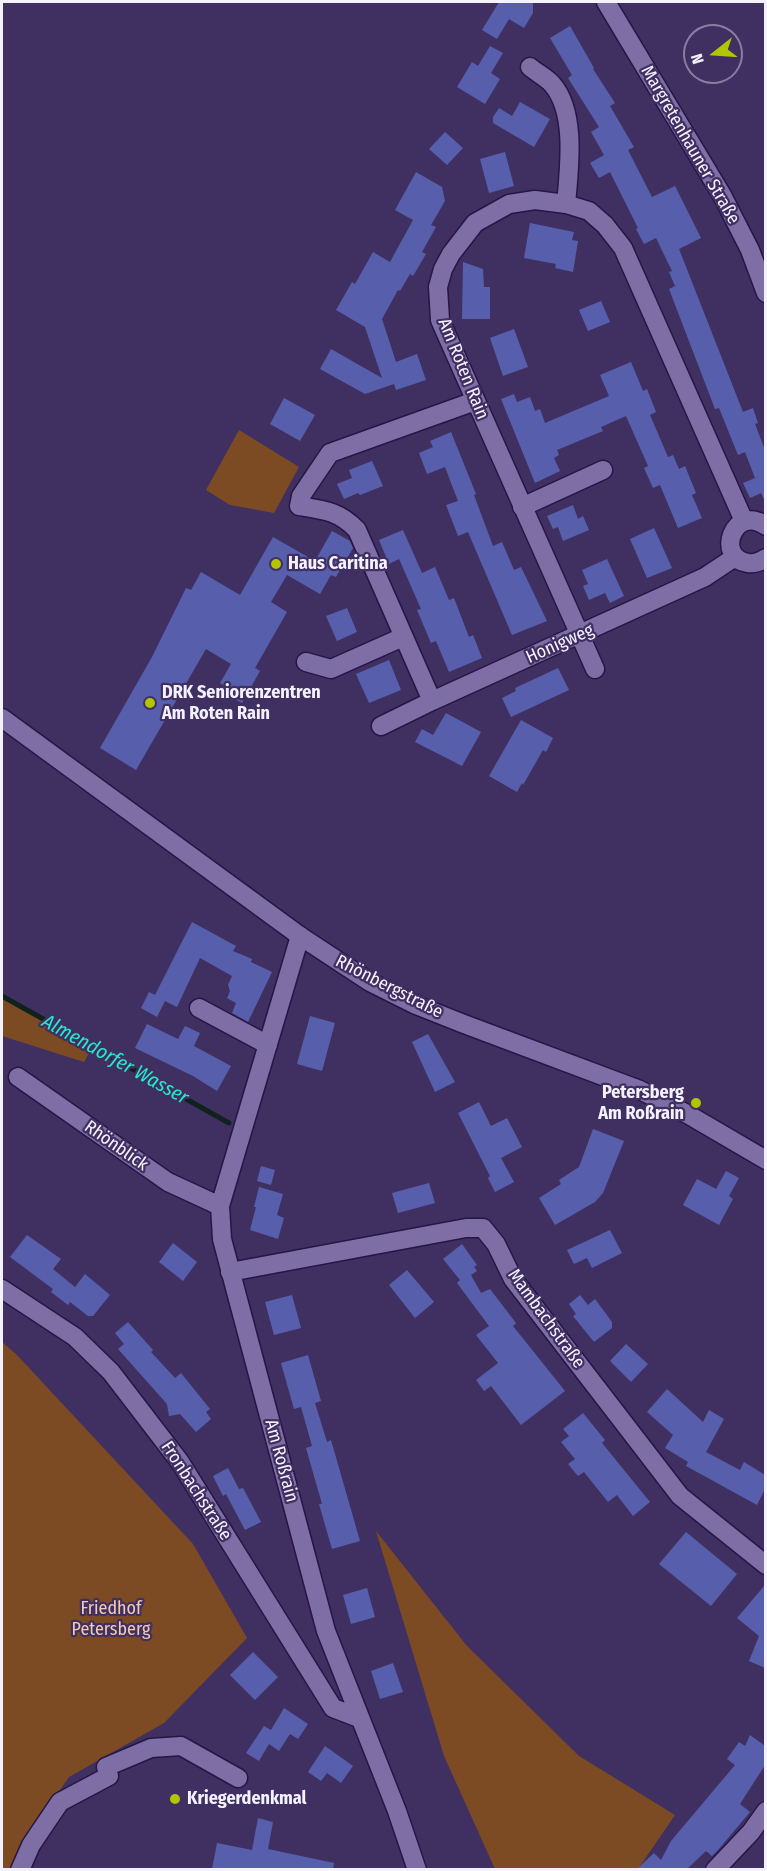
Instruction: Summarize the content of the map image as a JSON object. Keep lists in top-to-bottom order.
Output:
{
  "streets": {
    "street": [
      "Margretenhauner Straße",
      "Am Roten Rain",
      "Honigweg",
      "Rhönbergstraße",
      "Rhönblick",
      "Mambachstraße",
      "Am Roßrain",
      "Fronbachstraße"
    ]
  },
  "crossings": [
    ["Am Roten Rain", "Honigweg"],
    ["Rhönbergstraße", "Am Roßrain"],
    ["Rhönblick", "Am Roßrain"],
    ["Mambachstraße", "Am Roßrain"],
    ["Am Roßrain", "Fronbachstraße"]
  ],
  "water": ["Almendorfer Wasser"],
  "parks": ["Friedhof Petersberg"],
  "places": [
    "Haus Caritina",
    "DRK Seniorenzentren Am Roten Rain",
    "Petersberg Am Roßrain",
    "Kriegerdenkmal"
  ],
  "north": "left"
}
